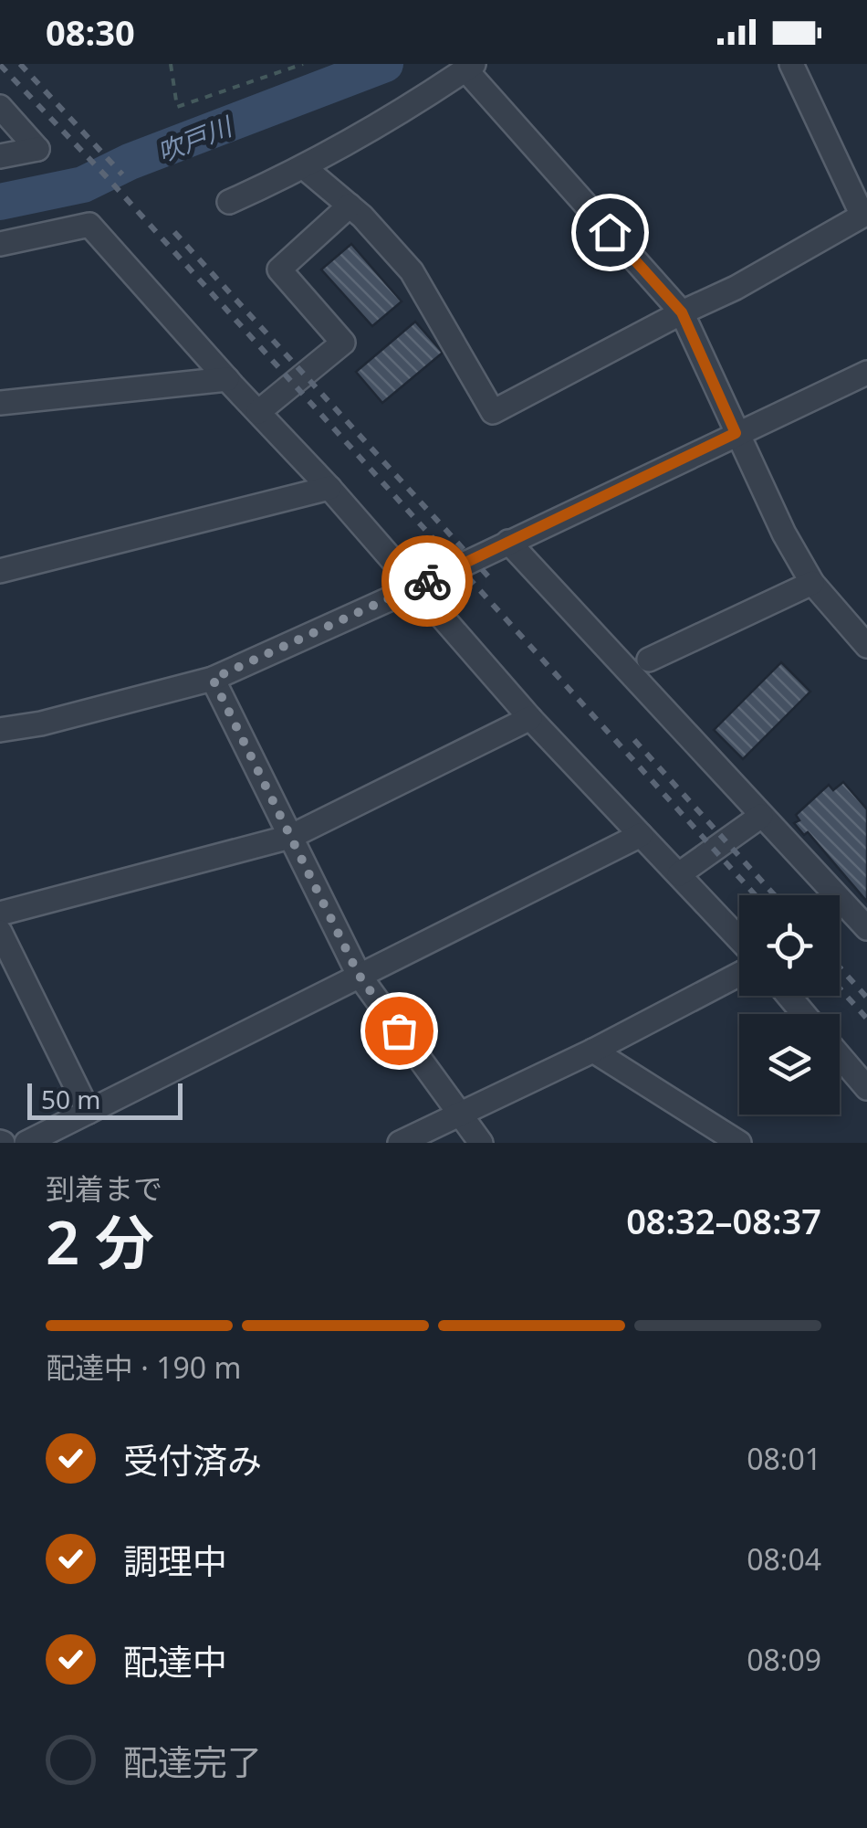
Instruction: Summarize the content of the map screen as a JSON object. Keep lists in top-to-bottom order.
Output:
{
  "water": ["吹戸川"],
  "scale_bar": "50 m",
  "page": {
    "status": "08:30",
    "scale": "50 m",
    "heading": ["2 分", "到着まで", "08:32–08:37"],
    "bar": "配達中 · 190 m",
    "list": [
      ["受付済み", "08:01"],
      ["調理中", "08:04"],
      ["配達中", "08:09"],
      "配達完了"
    ]
  }
}
